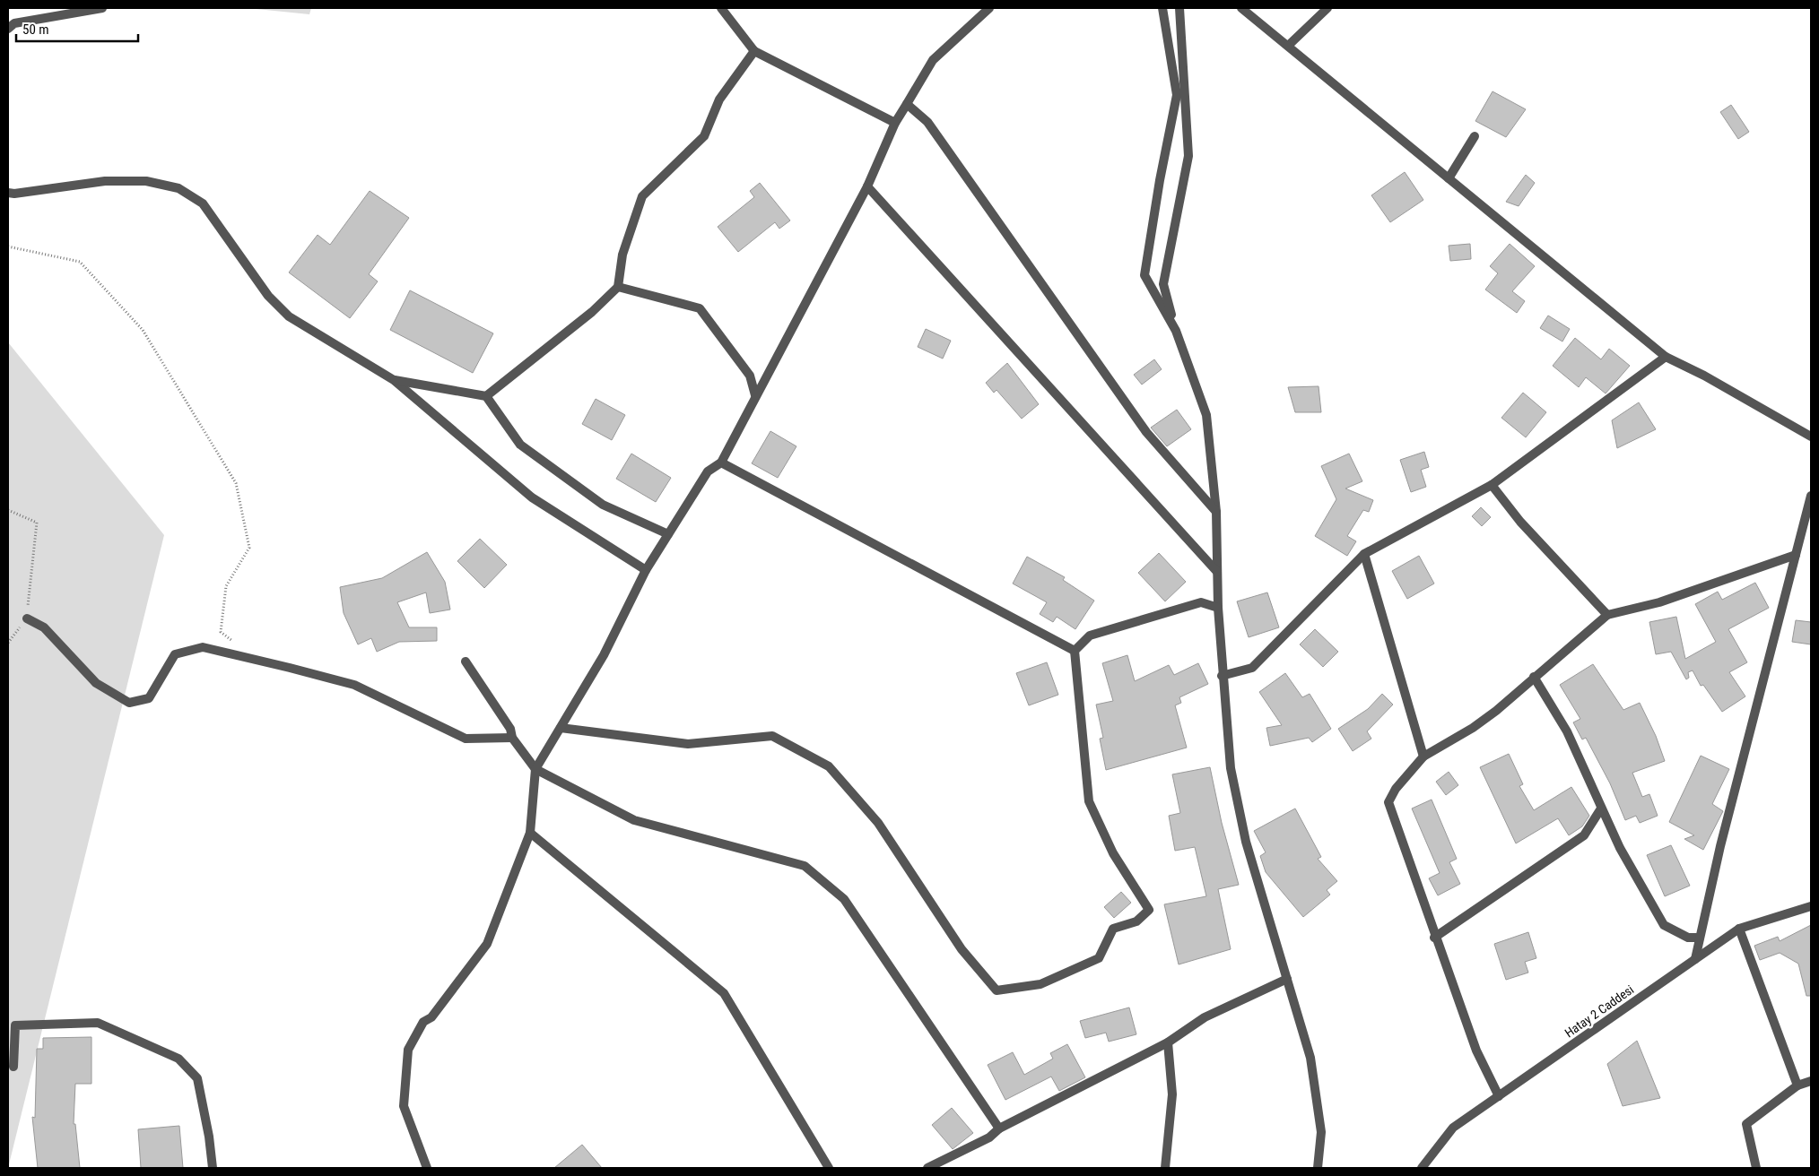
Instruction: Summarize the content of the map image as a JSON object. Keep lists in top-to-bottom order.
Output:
{
  "streets": {
    "street": ["Hatay 2 Caddesi"]
  },
  "scale_bar": "50 m"
}
